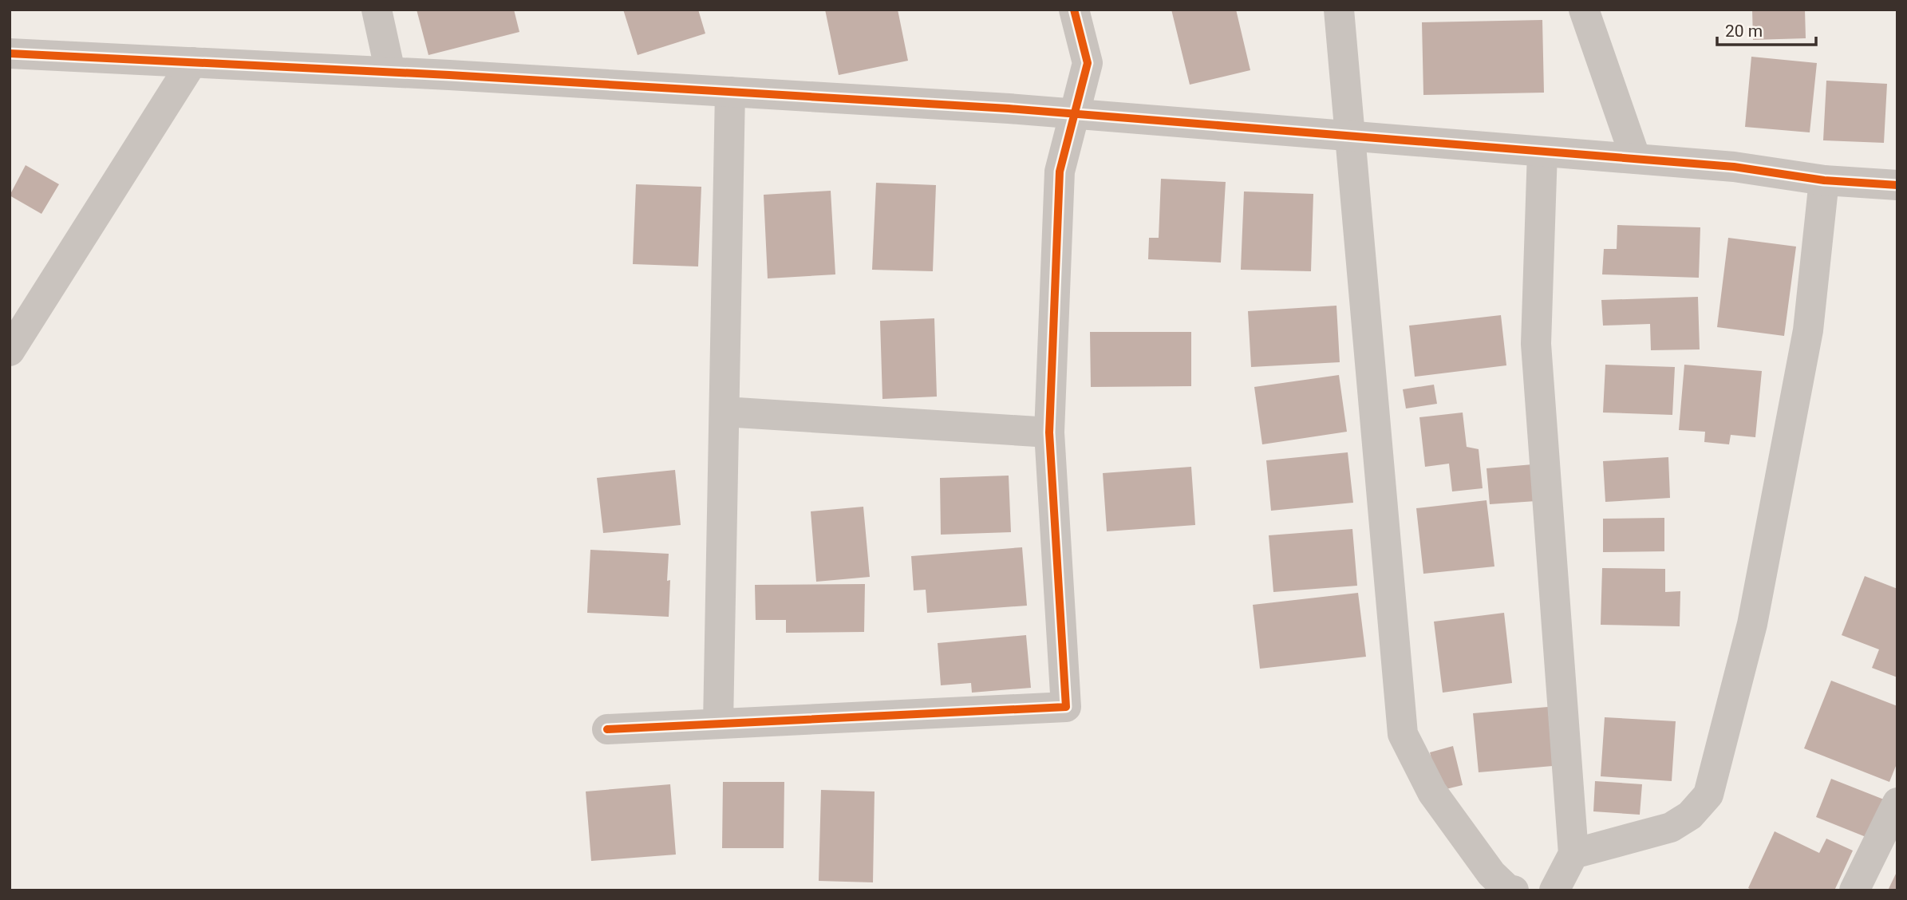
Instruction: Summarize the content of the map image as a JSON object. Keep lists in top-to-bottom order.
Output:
{
  "scale_bar": "20 m"
}
